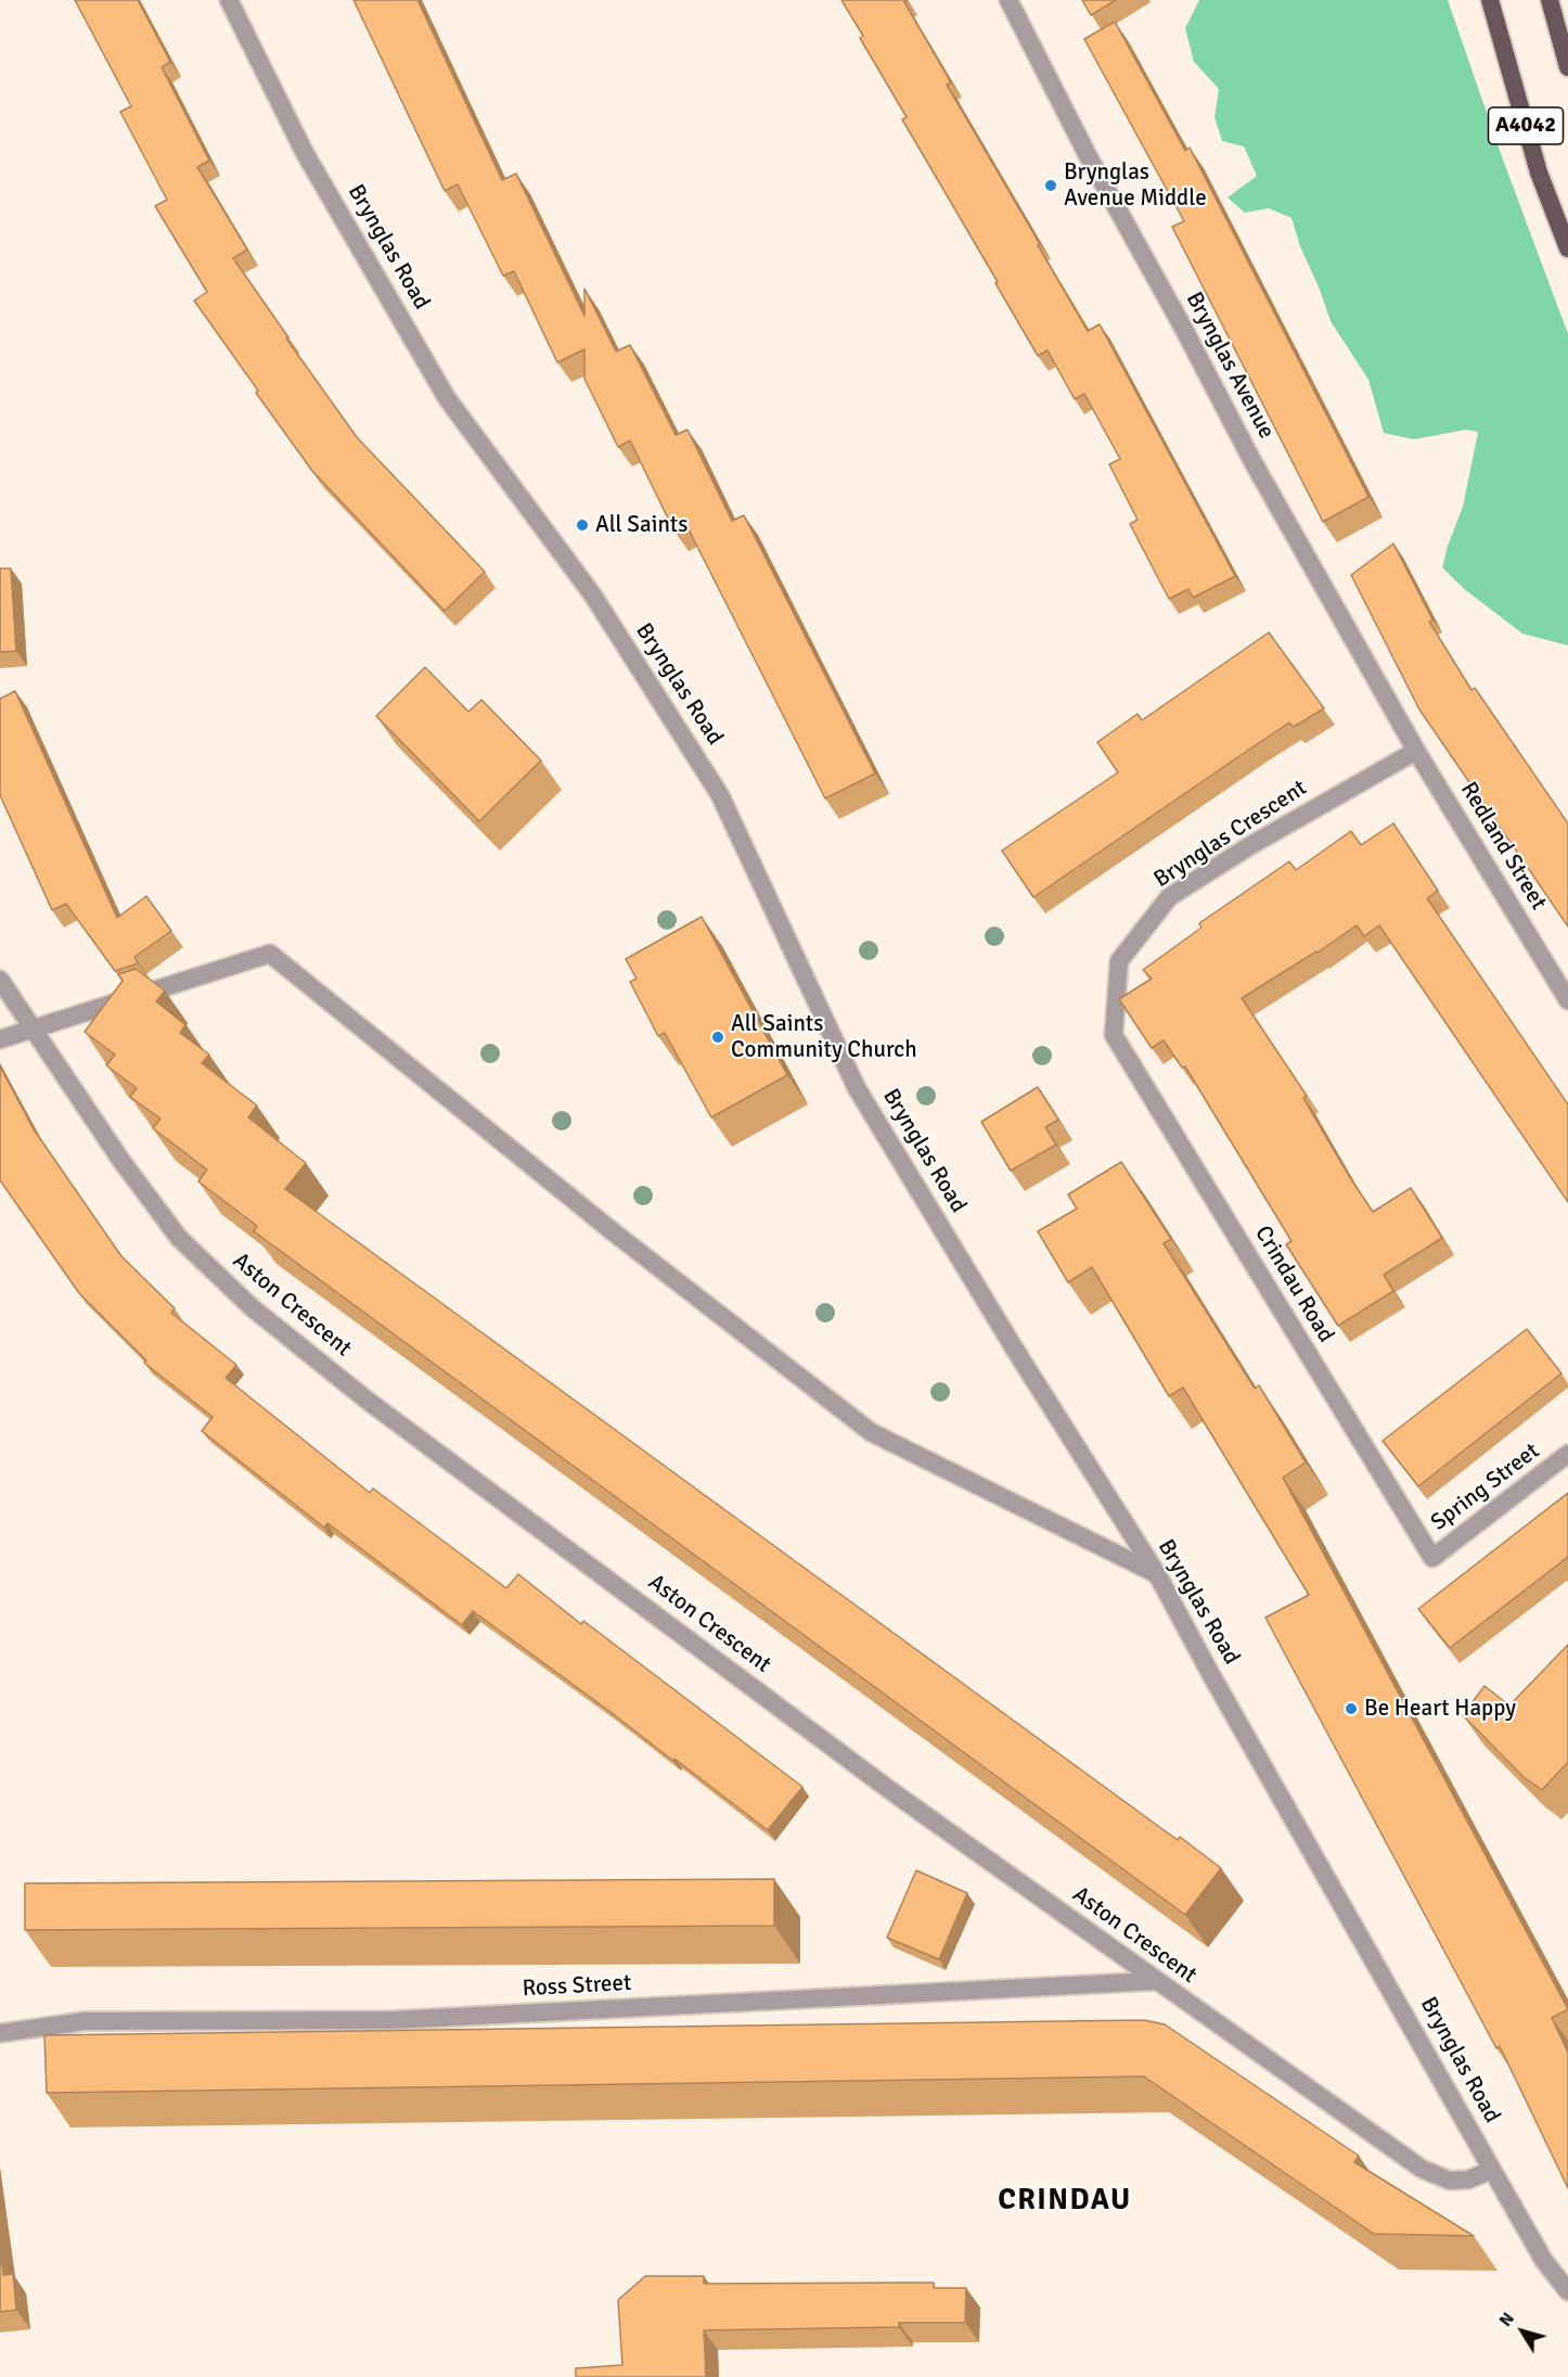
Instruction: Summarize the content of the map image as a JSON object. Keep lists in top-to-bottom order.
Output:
{
  "streets": {
    "main road": ["A4042"],
    "street": [
      "Brynglas Road",
      "Brynglas Avenue",
      "Brynglas Crescent",
      "Redland Street",
      "Crindau Road",
      "Aston Crescent",
      "Spring Street",
      "Ross Street"
    ]
  },
  "crossings": [
    ["Brynglas Road", "Aston Crescent"],
    ["Brynglas Avenue", "Brynglas Crescent"],
    ["Brynglas Avenue", "Redland Street"],
    ["Brynglas Crescent", "Redland Street"],
    ["Brynglas Crescent", "Crindau Road"],
    ["Crindau Road", "Spring Street"],
    ["Aston Crescent", "Ross Street"]
  ],
  "districts": ["CRINDAU"],
  "places": [
    "Brynglas Avenue Middle",
    "All Saints",
    "All Saints Community Church",
    "Be Heart Happy"
  ],
  "north": "top left"
}
